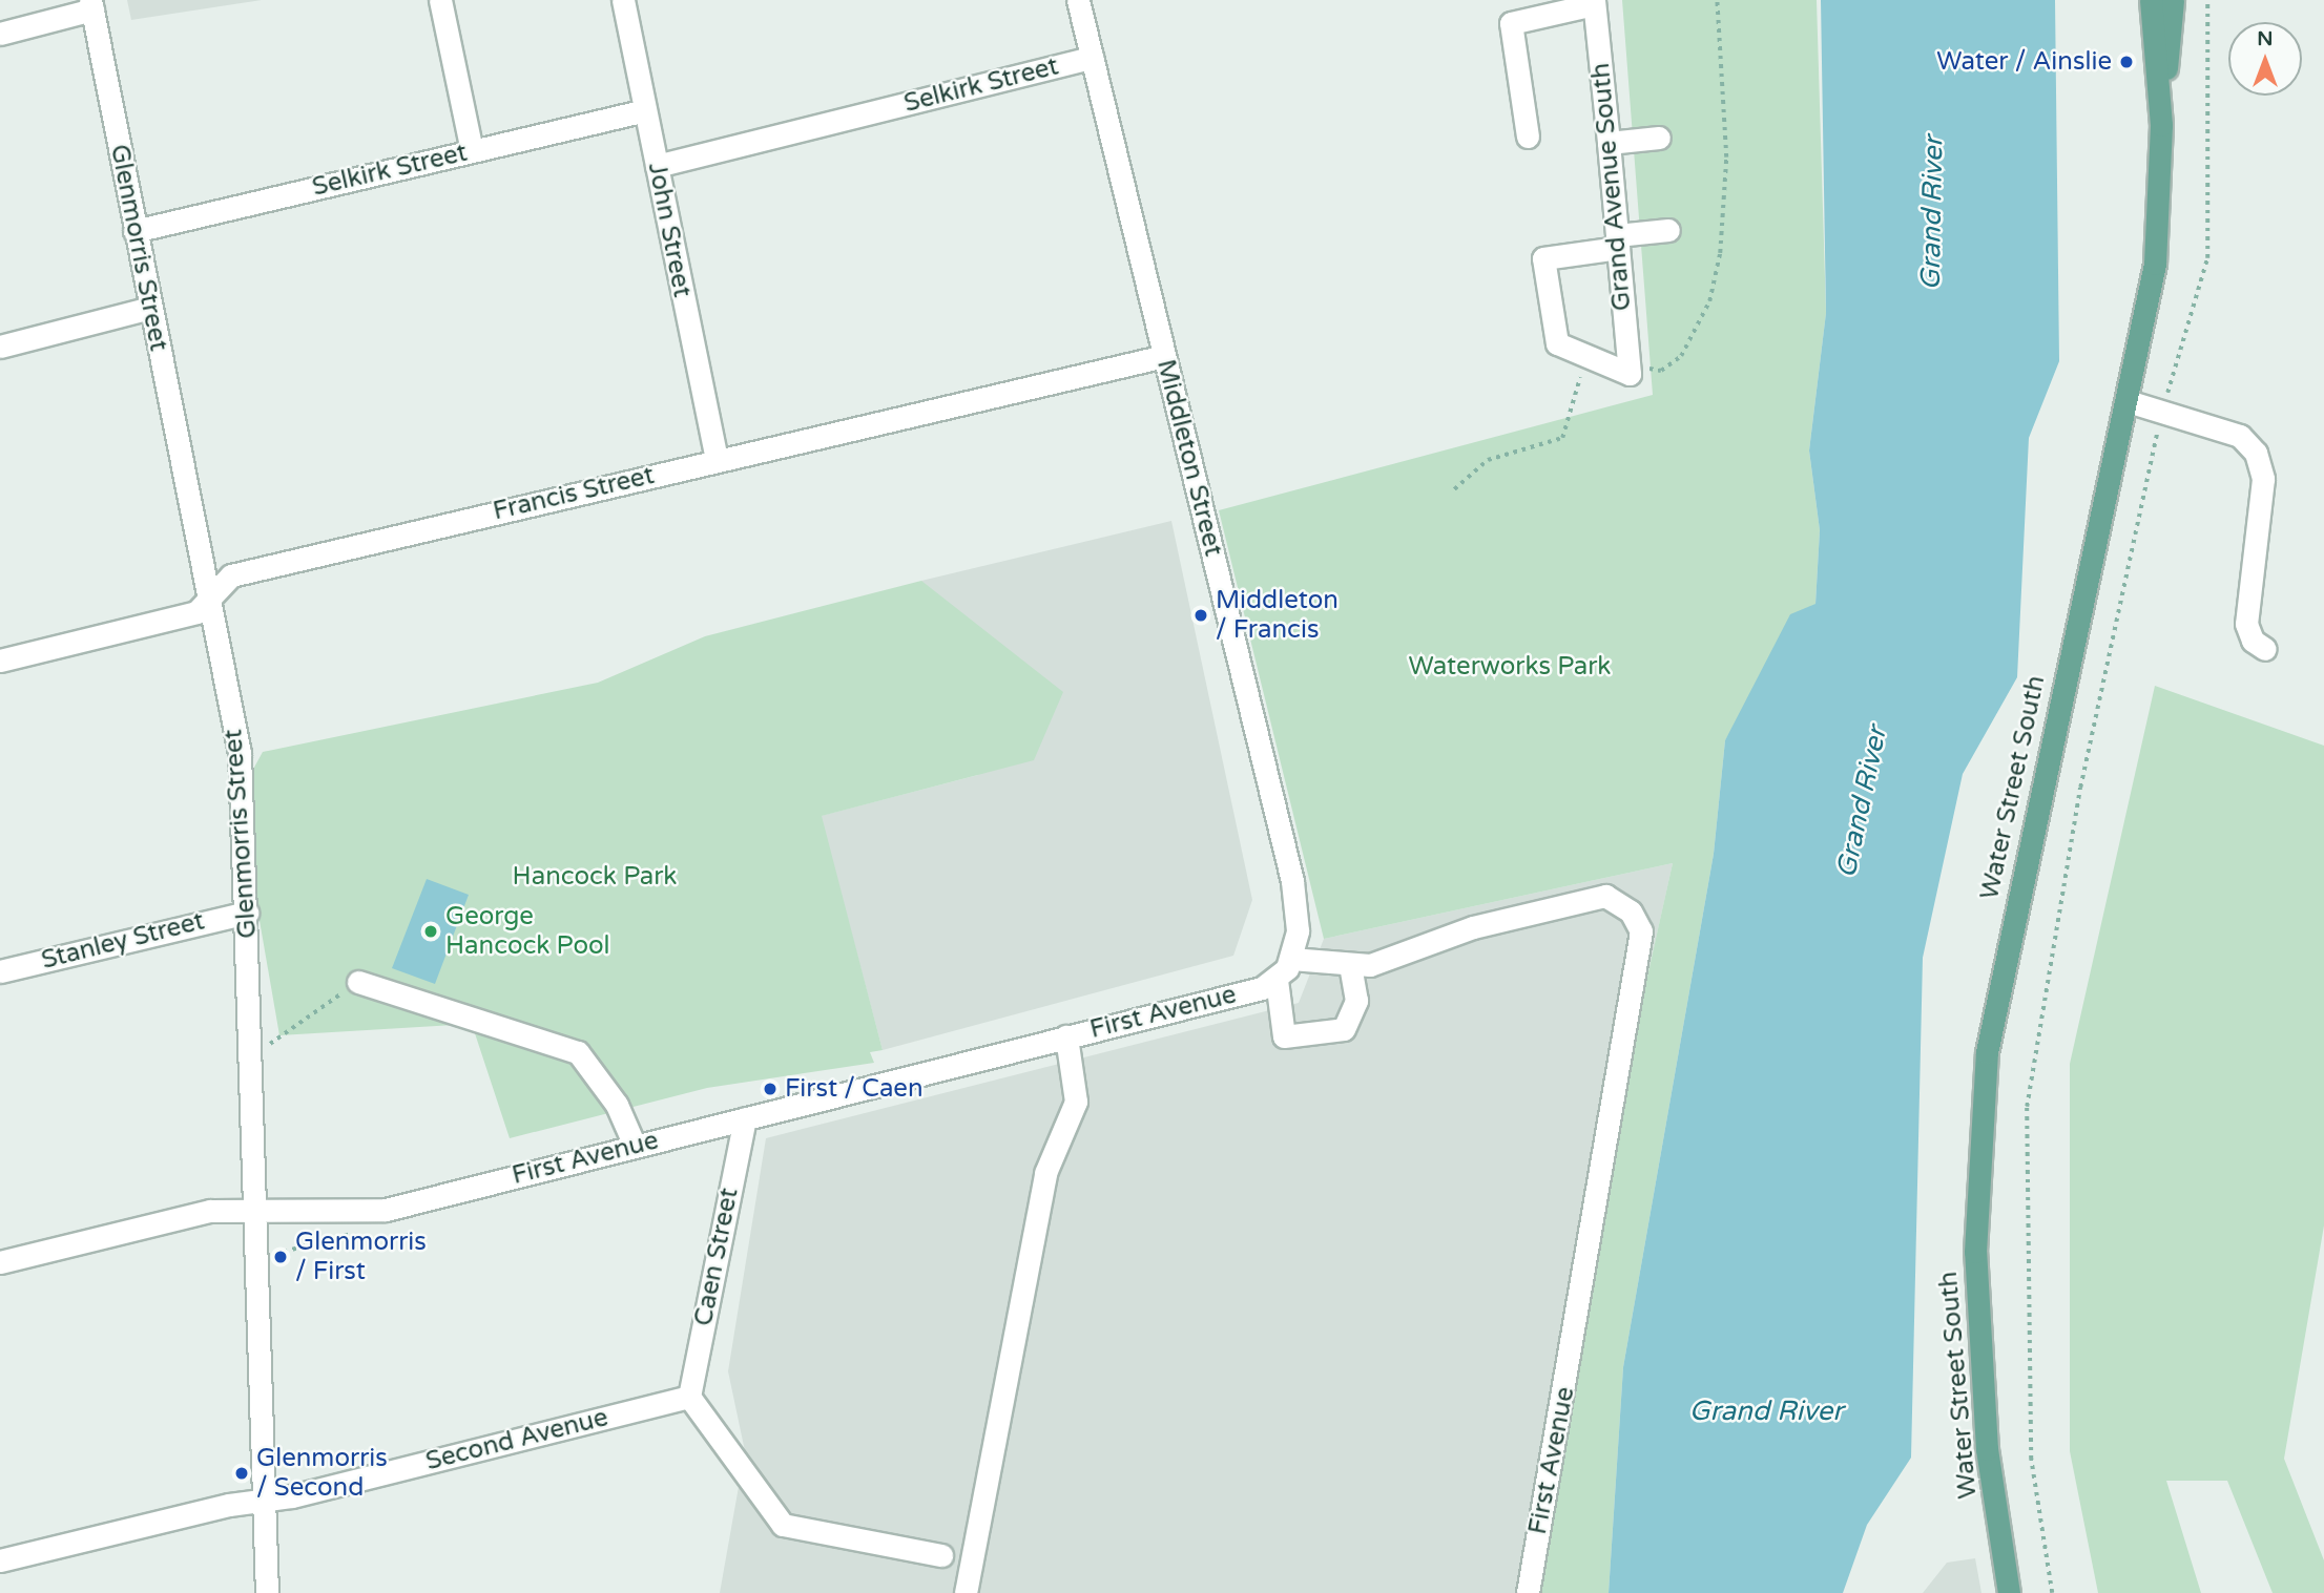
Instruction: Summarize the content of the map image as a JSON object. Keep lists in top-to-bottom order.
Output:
{
  "streets": {
    "main road": ["Water Street South"],
    "street": [
      "Selkirk Street",
      "Grand Avenue South",
      "John Street",
      "Glenmorris Street",
      "Middleton Street",
      "Francis Street",
      "Stanley Street",
      "First Avenue",
      "Caen Street",
      "Second Avenue"
    ]
  },
  "crossings": [
    ["Selkirk Street", "John Street"],
    ["Selkirk Street", "Glenmorris Street"],
    ["Selkirk Street", "Middleton Street"],
    ["John Street", "Francis Street"],
    ["Glenmorris Street", "Francis Street"],
    ["Glenmorris Street", "Stanley Street"],
    ["Glenmorris Street", "First Avenue"],
    ["Glenmorris Street", "Second Avenue"],
    ["Middleton Street", "Francis Street"],
    ["Middleton Street", "First Avenue"],
    ["First Avenue", "Caen Street"],
    ["Caen Street", "Second Avenue"]
  ],
  "water": ["Grand River"],
  "parks": ["Waterworks Park", "Hancock Park"],
  "places": [
    "Water / Ainslie",
    "Middleton / Francis",
    "George Hancock Pool",
    "First / Caen",
    "Glenmorris / First",
    "Glenmorris / Second"
  ],
  "north": "top"
}
